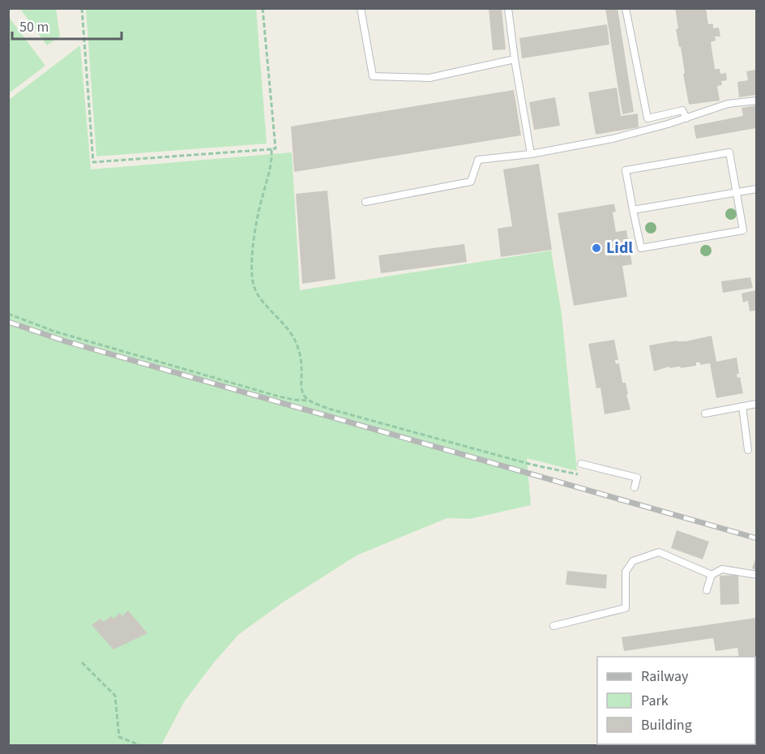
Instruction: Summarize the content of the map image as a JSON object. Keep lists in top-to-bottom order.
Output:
{
  "places": ["Lidl"],
  "legend": ["Railway", "Park", "Building"],
  "scale_bar": "50 m"
}
